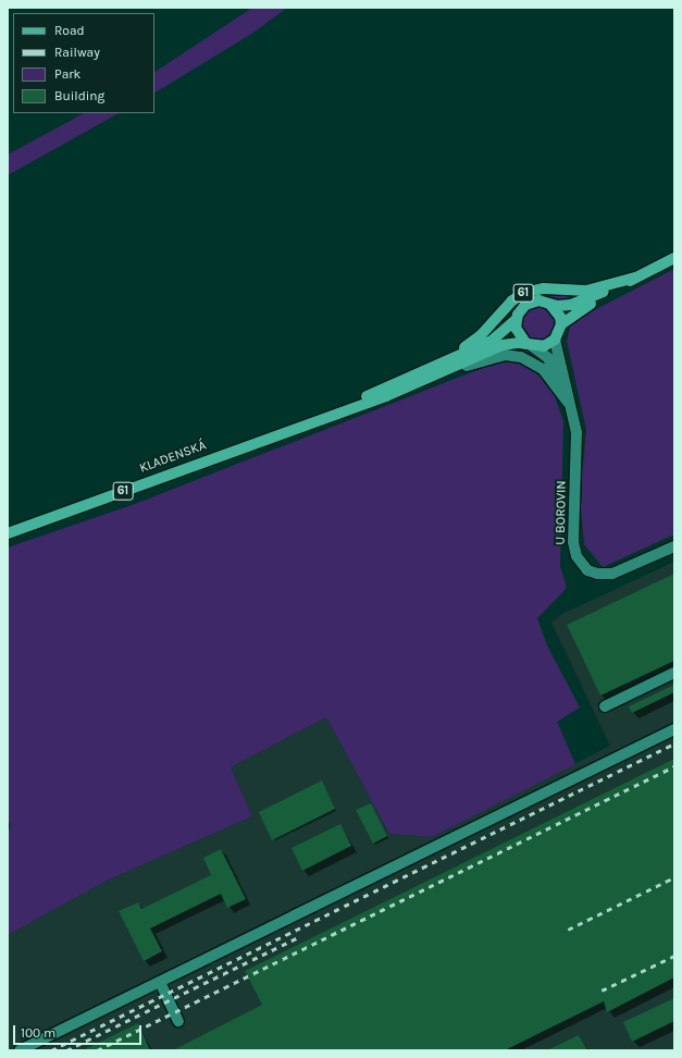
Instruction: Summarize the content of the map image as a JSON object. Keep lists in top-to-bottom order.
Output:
{
  "streets": {
    "main road": ["61", "KLADENSKÁ"],
    "street": ["U BOROVIN"]
  },
  "crossings": [
    ["61", "KLADENSKÁ"]
  ],
  "legend": [
    "Road",
    "Railway",
    "Park",
    "Building"
  ],
  "scale_bar": "100 m"
}
